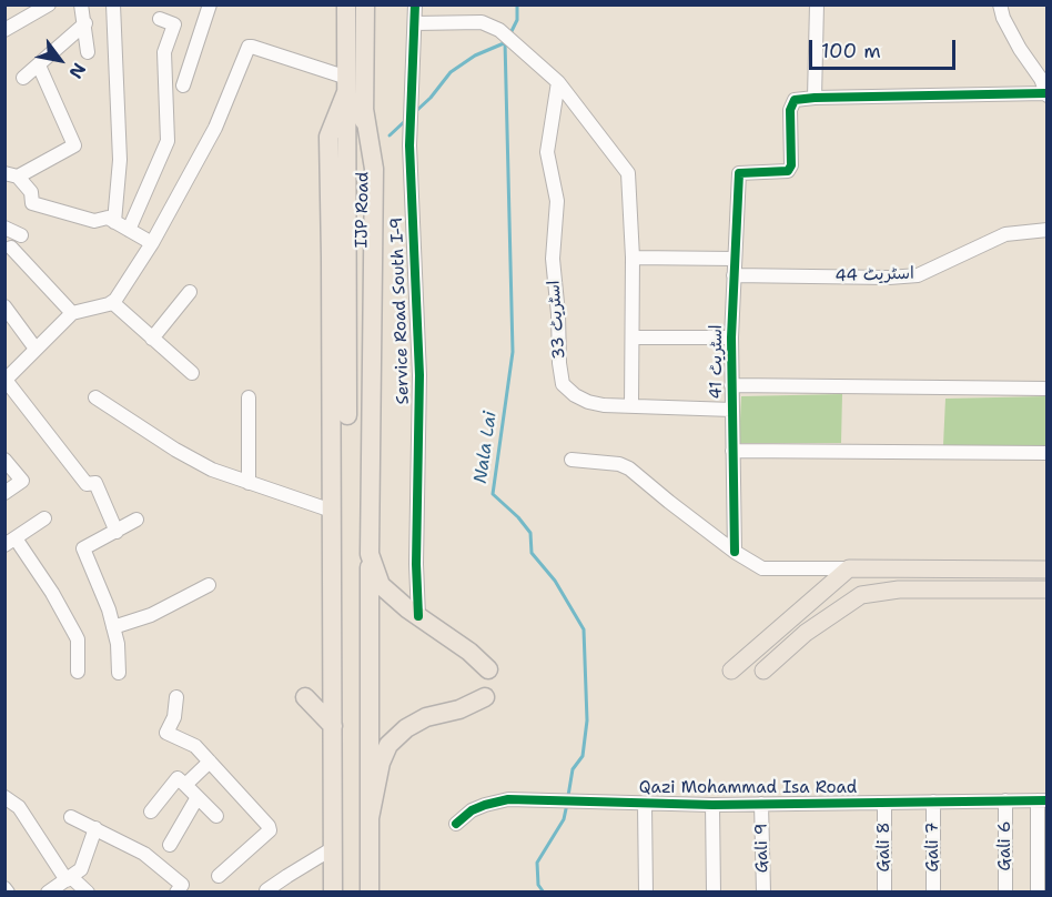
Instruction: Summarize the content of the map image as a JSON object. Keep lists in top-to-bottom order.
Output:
{
  "streets": {
    "highway": ["IJP Road"],
    "street": [
      "اسٹریٹ 44",
      "Service Road South I-9",
      "اسٹریٹ 33",
      "اسٹریٹ 41",
      "Qazi Mohammad Isa Road",
      "Gali 6",
      "Gali 8",
      "Gali 7",
      "Gali 9"
    ]
  },
  "crossings": [
    ["اسٹریٹ 44", "اسٹریٹ 41"],
    ["اسٹریٹ 33", "اسٹریٹ 41"],
    ["Qazi Mohammad Isa Road", "Gali 6"],
    ["Qazi Mohammad Isa Road", "Gali 8"],
    ["Qazi Mohammad Isa Road", "Gali 7"],
    ["Qazi Mohammad Isa Road", "Gali 9"]
  ],
  "water": ["Nala Lai"],
  "scale_bar": "100 m",
  "north": "bottom right"
}
